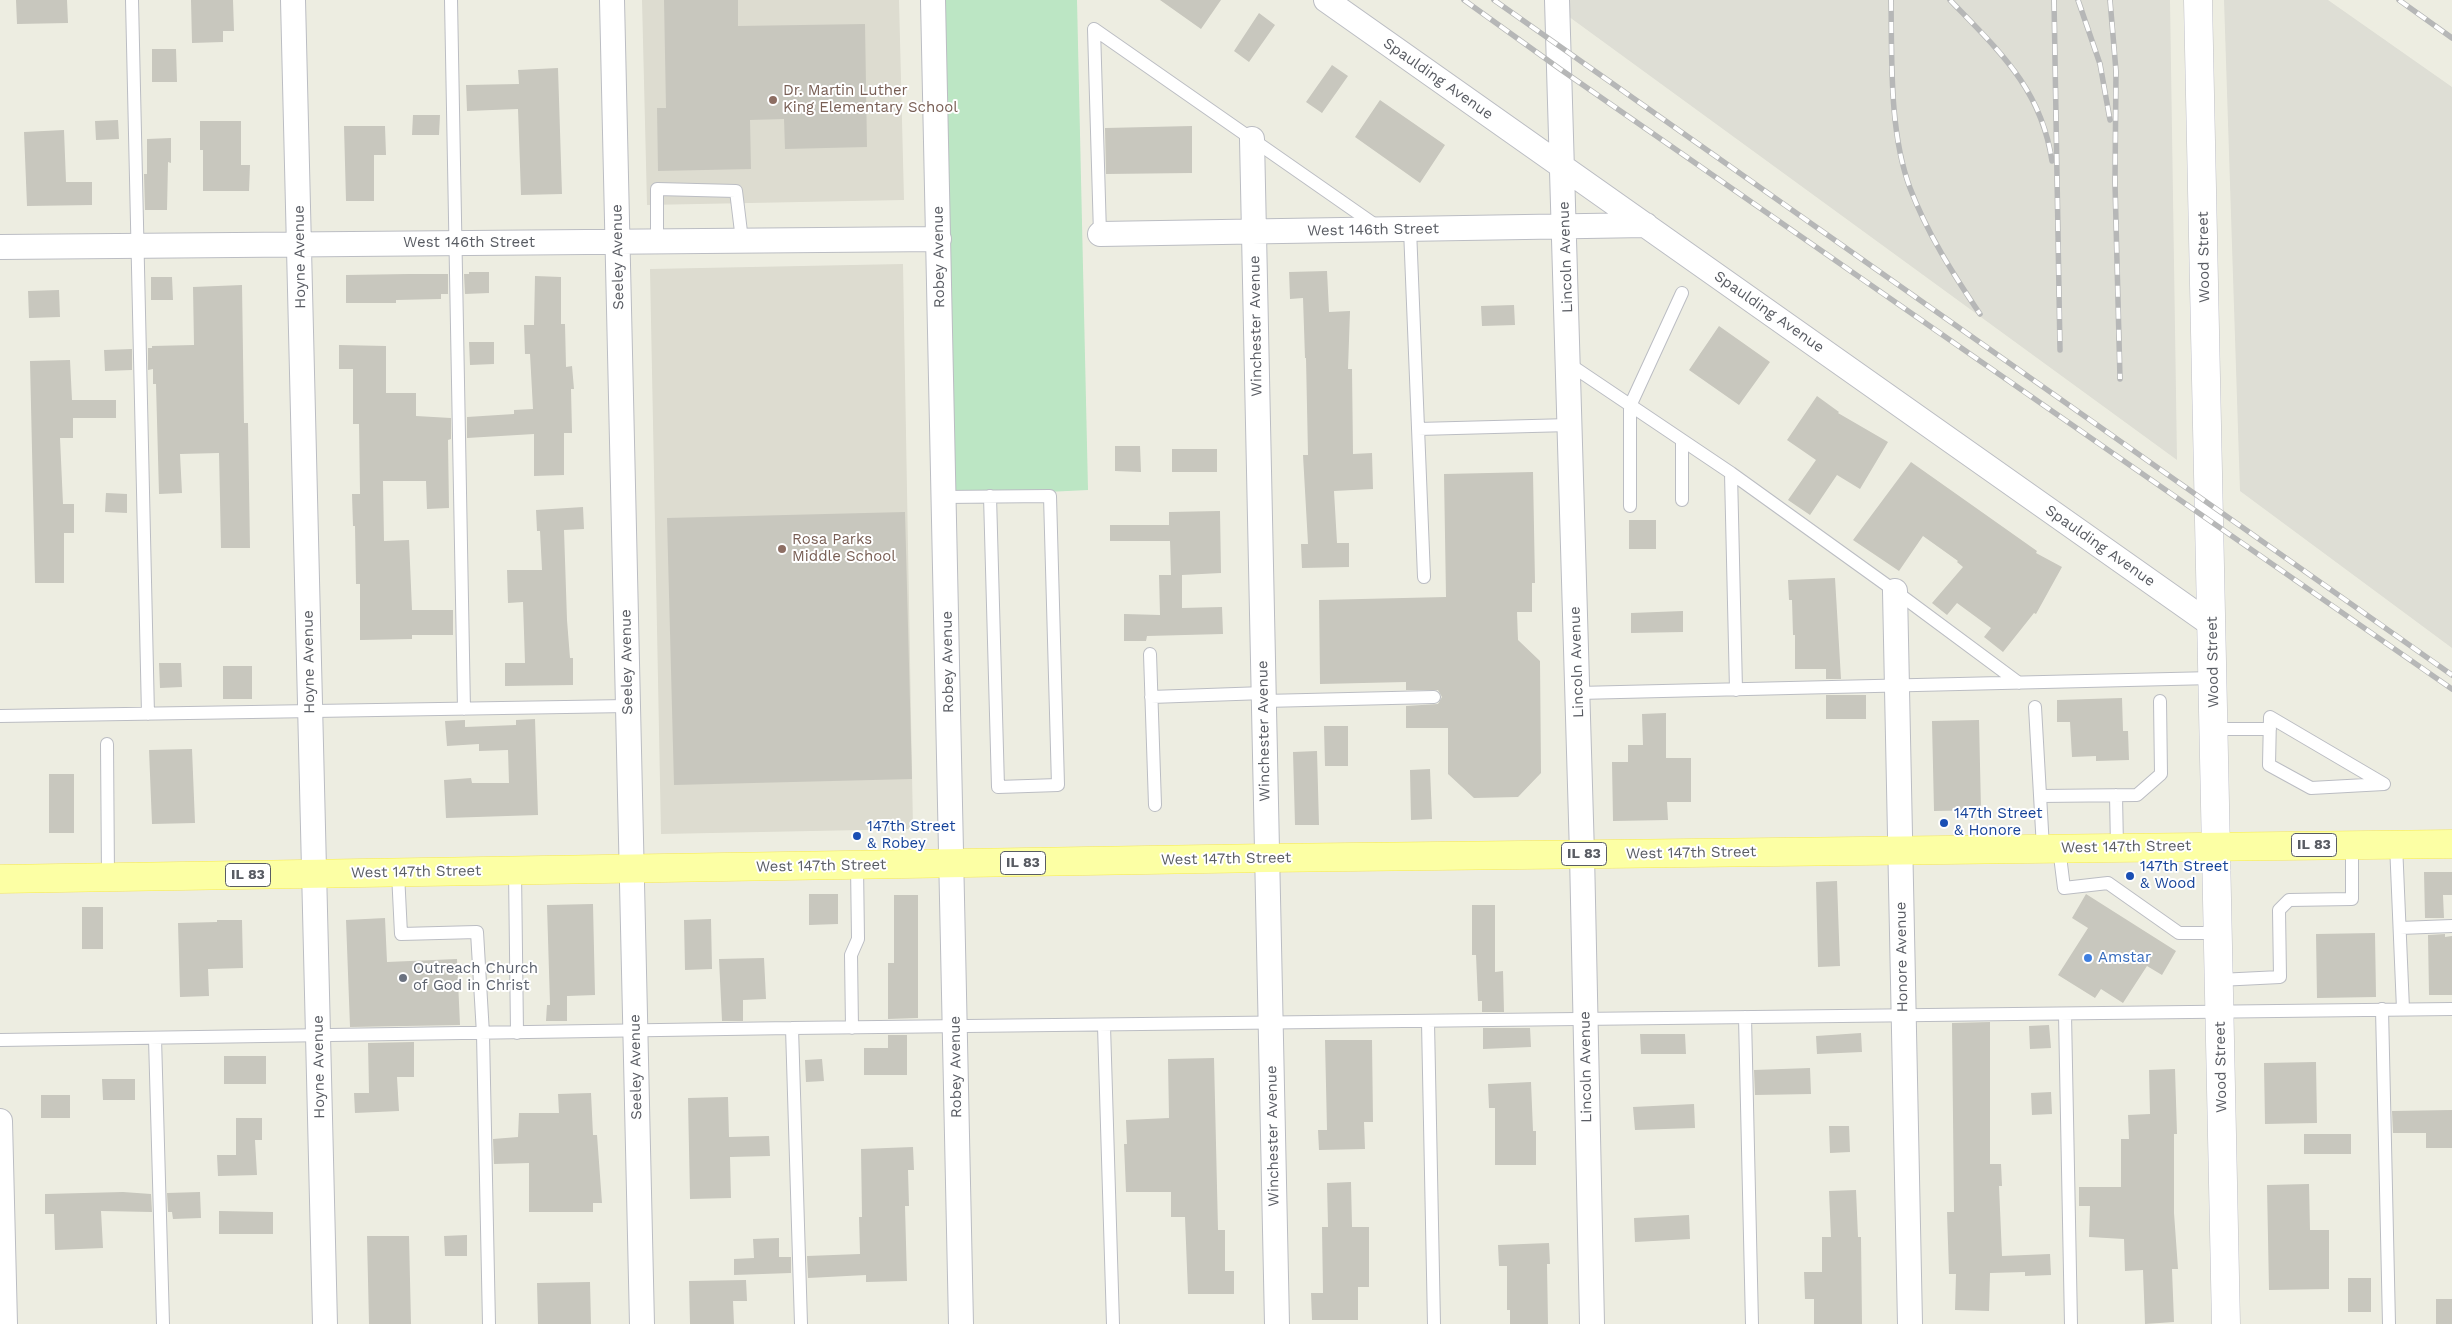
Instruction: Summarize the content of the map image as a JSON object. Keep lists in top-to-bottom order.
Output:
{
  "streets": {
    "main road": ["Wood Street", "IL 83", "West 147th Street"],
    "street": [
      "Spaulding Avenue",
      "West 146th Street",
      "Hoyne Avenue",
      "Seeley Avenue",
      "Robey Avenue",
      "Lincoln Avenue",
      "Winchester Avenue",
      "Honore Avenue"
    ]
  },
  "crossings": [
    ["Spaulding Avenue", "West 146th Street"],
    ["Spaulding Avenue", "Lincoln Avenue"],
    ["Spaulding Avenue", "Wood Street"],
    ["West 146th Street", "Hoyne Avenue"],
    ["West 146th Street", "Seeley Avenue"],
    ["West 146th Street", "Robey Avenue"],
    ["West 146th Street", "Lincoln Avenue"],
    ["West 146th Street", "Winchester Avenue"],
    ["Hoyne Avenue", "West 147th Street"],
    ["Seeley Avenue", "West 147th Street"],
    ["Robey Avenue", "West 147th Street"],
    ["Lincoln Avenue", "West 147th Street"],
    ["Wood Street", "West 147th Street"],
    ["Winchester Avenue", "West 147th Street"],
    ["West 147th Street", "Honore Avenue"]
  ],
  "places": [
    "Dr. Martin Luther King Elementary School",
    "Rosa Parks Middle School",
    "147th Street & Honore",
    "147th Street & Robey",
    "147th Street & Wood",
    "Amstar",
    "Outreach Church of God in Christ"
  ]
}
